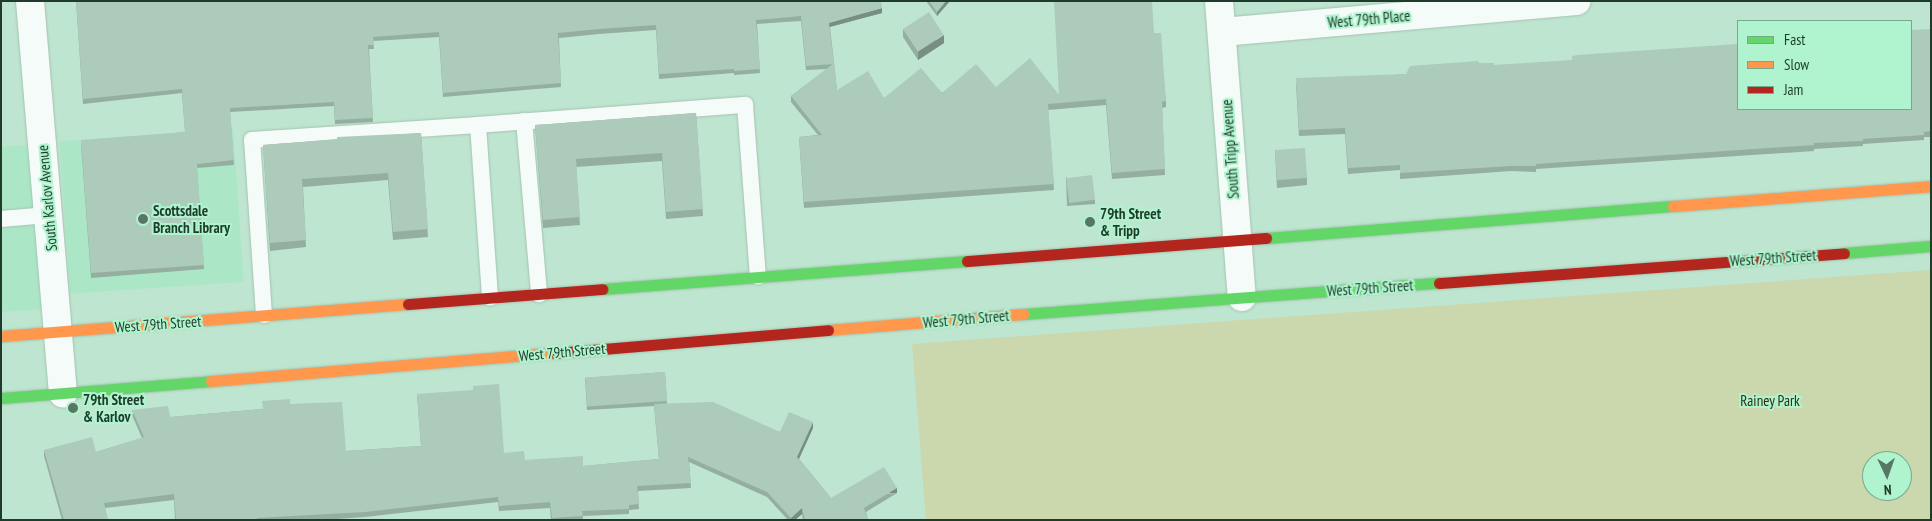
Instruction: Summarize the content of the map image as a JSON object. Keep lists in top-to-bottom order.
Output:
{
  "streets": {
    "main road": ["West 79th Street"],
    "street": ["West 79th Place", "South Tripp Avenue", "South Karlov Avenue"]
  },
  "crossings": [
    ["West 79th Place", "South Tripp Avenue"],
    ["South Tripp Avenue", "West 79th Street"],
    ["South Karlov Avenue", "West 79th Street"]
  ],
  "parks": ["Rainey Park"],
  "places": ["Scottsdale Branch Library", "79th Street & Tripp", "79th Street & Karlov"],
  "legend": ["Fast", "Slow", "Jam"],
  "north": "bottom"
}
